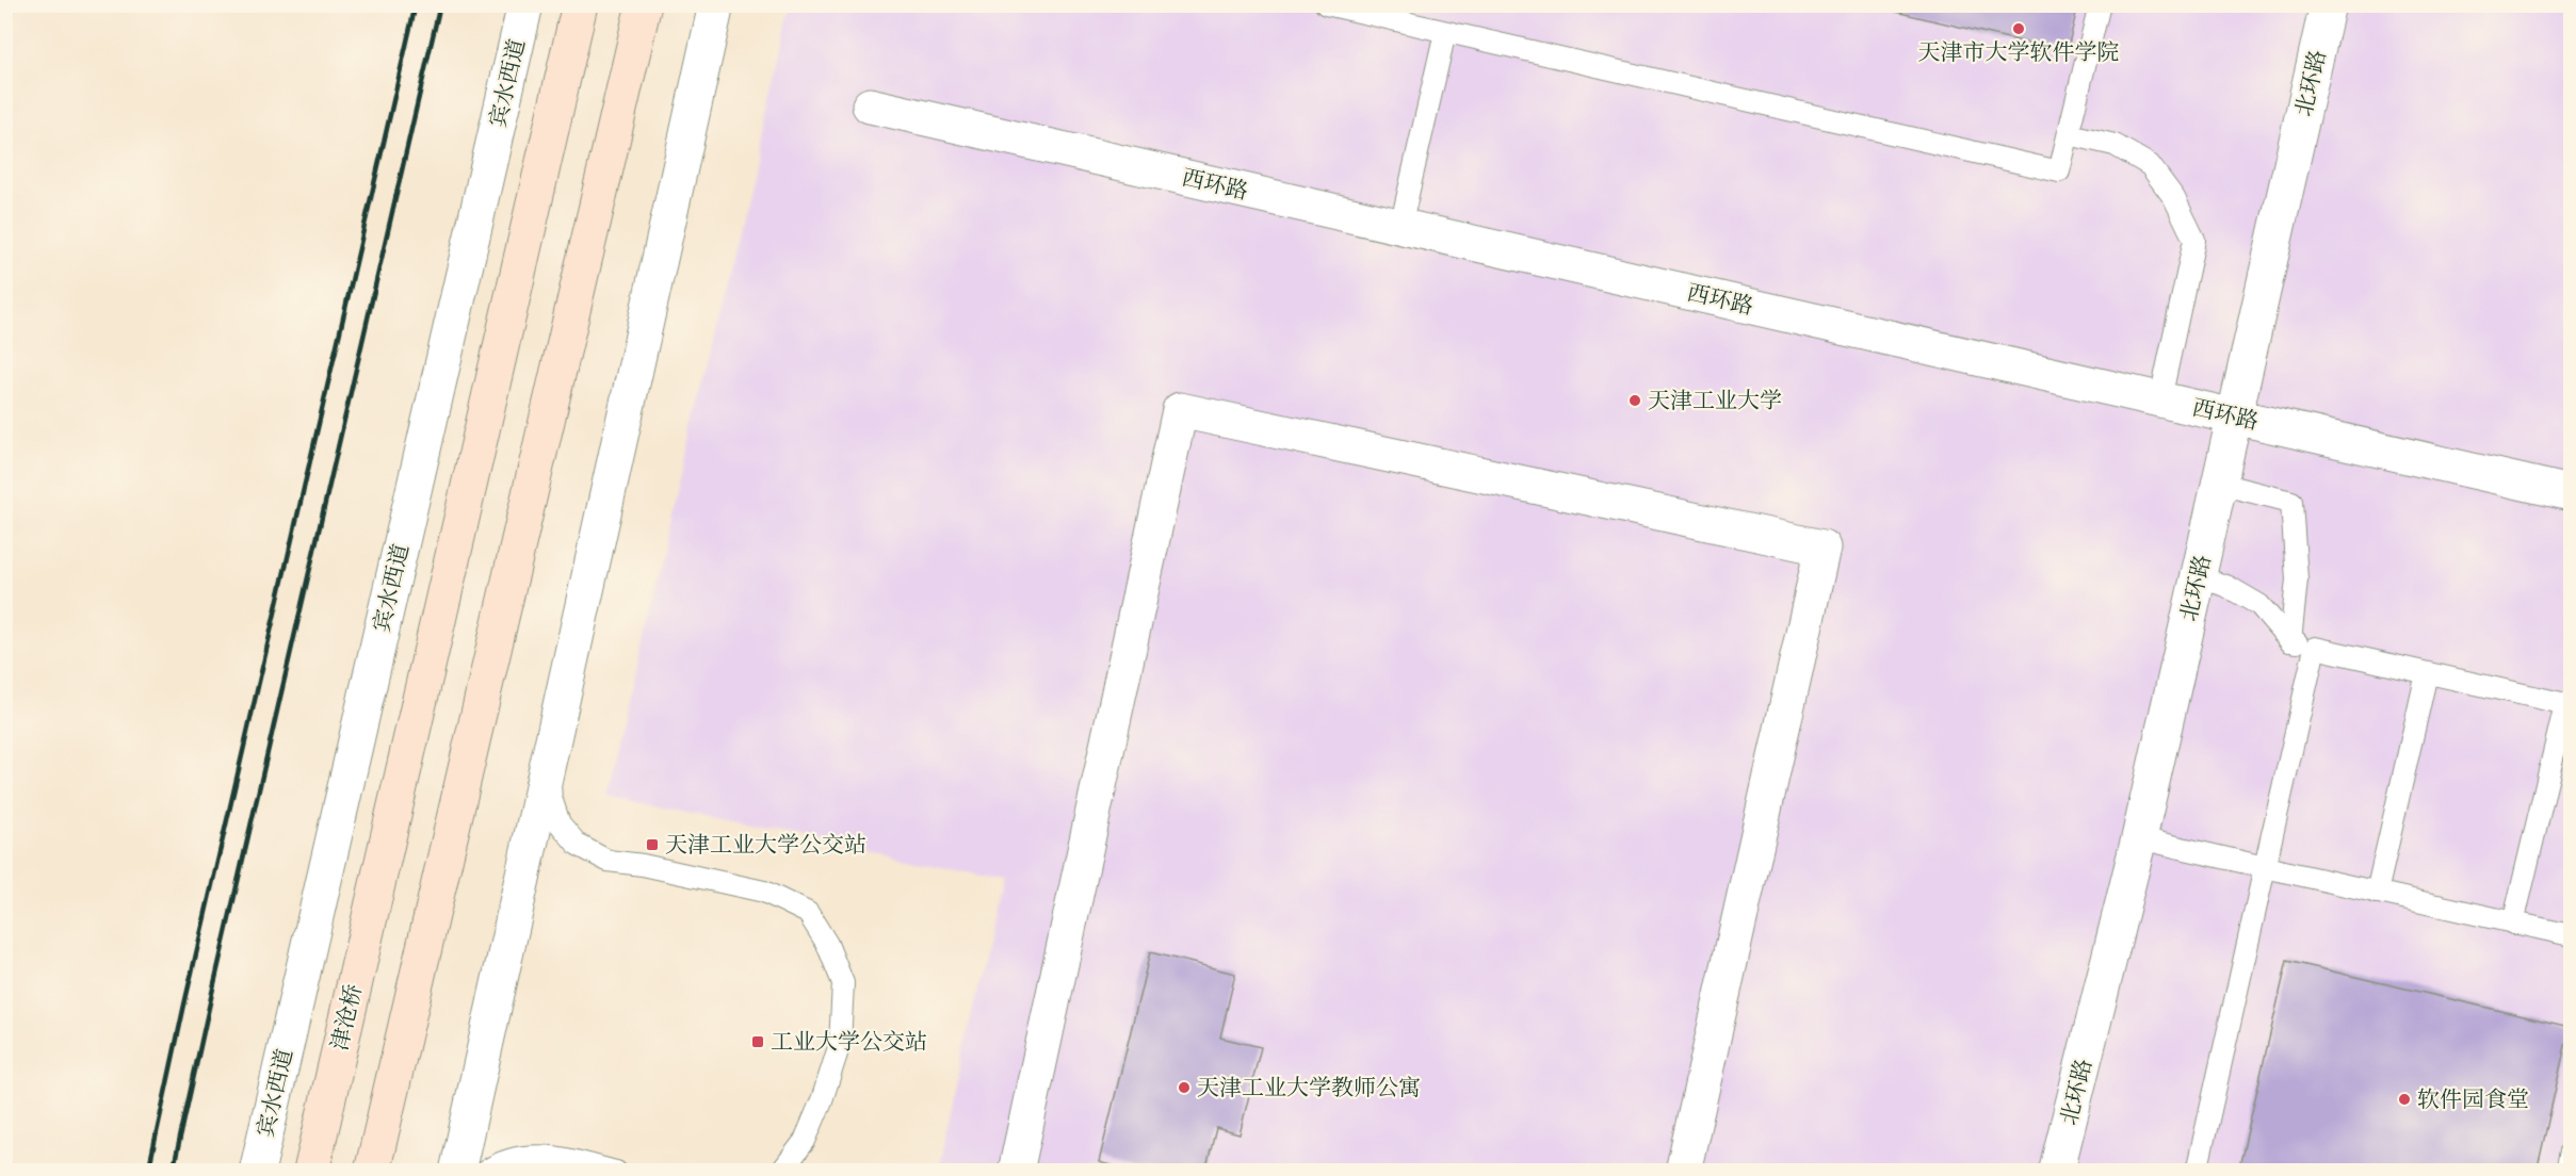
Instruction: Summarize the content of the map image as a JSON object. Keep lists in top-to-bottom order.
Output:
{
  "streets": {
    "main road": ["津沧桥"],
    "street": ["宾水西道", "北环路", "西环路"]
  },
  "crossings": [
    ["北环路", "西环路"]
  ],
  "places": {
    "other": [
      "天津市大学软件学院",
      "天津工业大学",
      "天津工业大学教师公寓",
      "软件园食堂"
    ],
    "transit": ["天津工业大学公交站", "工业大学公交站"]
  }
}
